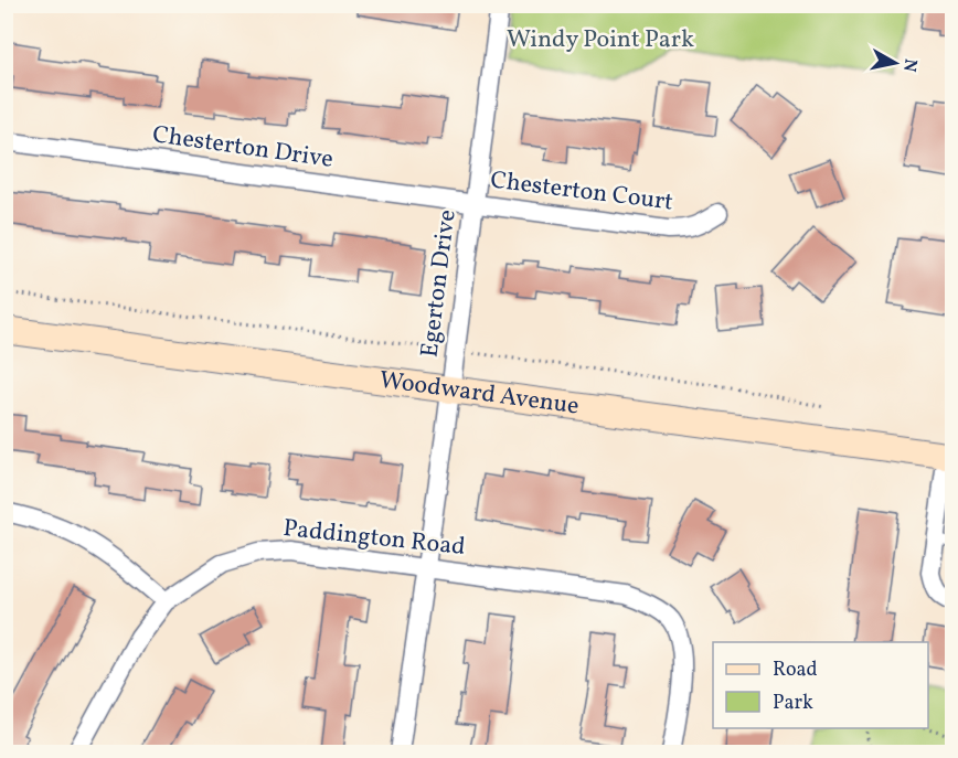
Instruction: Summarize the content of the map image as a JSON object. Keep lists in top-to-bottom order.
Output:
{
  "streets": {
    "main road": ["Woodward Avenue"],
    "street": [
      "Chesterton Drive",
      "Chesterton Court",
      "Egerton Drive",
      "Paddington Road"
    ]
  },
  "crossings": [
    ["Chesterton Drive", "Chesterton Court"],
    ["Chesterton Drive", "Egerton Drive"],
    ["Chesterton Court", "Egerton Drive"],
    ["Egerton Drive", "Woodward Avenue"],
    ["Egerton Drive", "Paddington Road"]
  ],
  "parks": ["Windy Point Park"],
  "legend": ["Road", "Park"],
  "north": "right"
}
